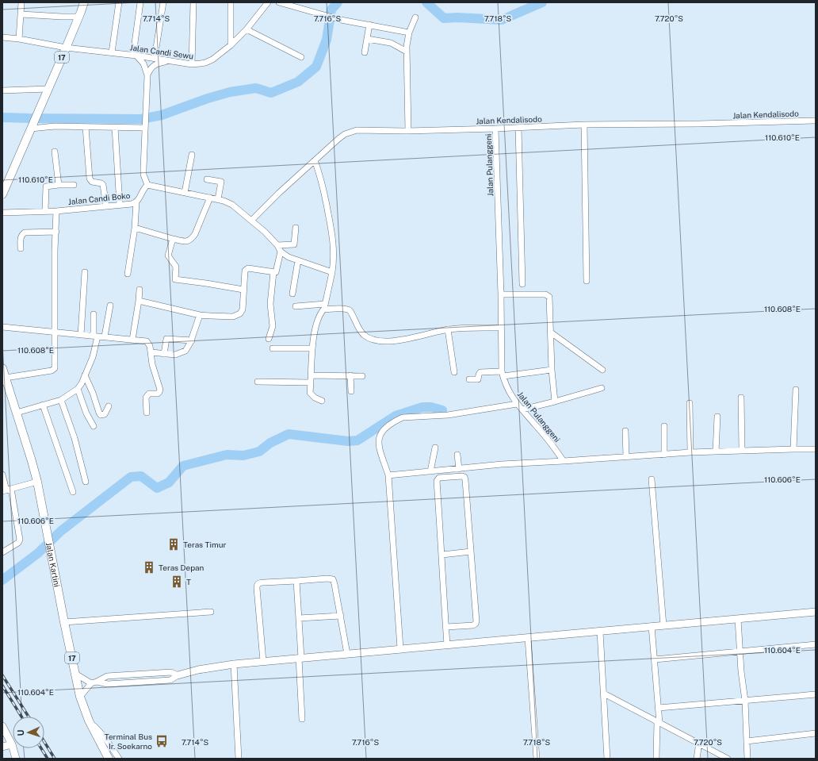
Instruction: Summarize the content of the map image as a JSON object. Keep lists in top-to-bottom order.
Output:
{
  "streets": {
    "highway": ["17", "Jalan Kartini"],
    "street": [
      "Jalan Candi Sewu",
      "Jalan Kendalisodo",
      "Jalan Pulanggeni",
      "Jalan Candi Boko"
    ]
  },
  "crossings": [
    ["Jalan Candi Sewu", "17"],
    ["Jalan Kendalisodo", "Jalan Pulanggeni"]
  ],
  "places": {
    "building": ["Teras Timur", "Teras Depan", "T"],
    "bus stop": ["Terminal Bus Ir. Soekarno"]
  },
  "north": "left",
  "coordinates": [
    "7.714°S",
    "7.716°S",
    "7.718°S",
    "7.720°S",
    "110.610°E",
    "110.608°E",
    "110.606°E",
    "110.604°E"
  ]
}
